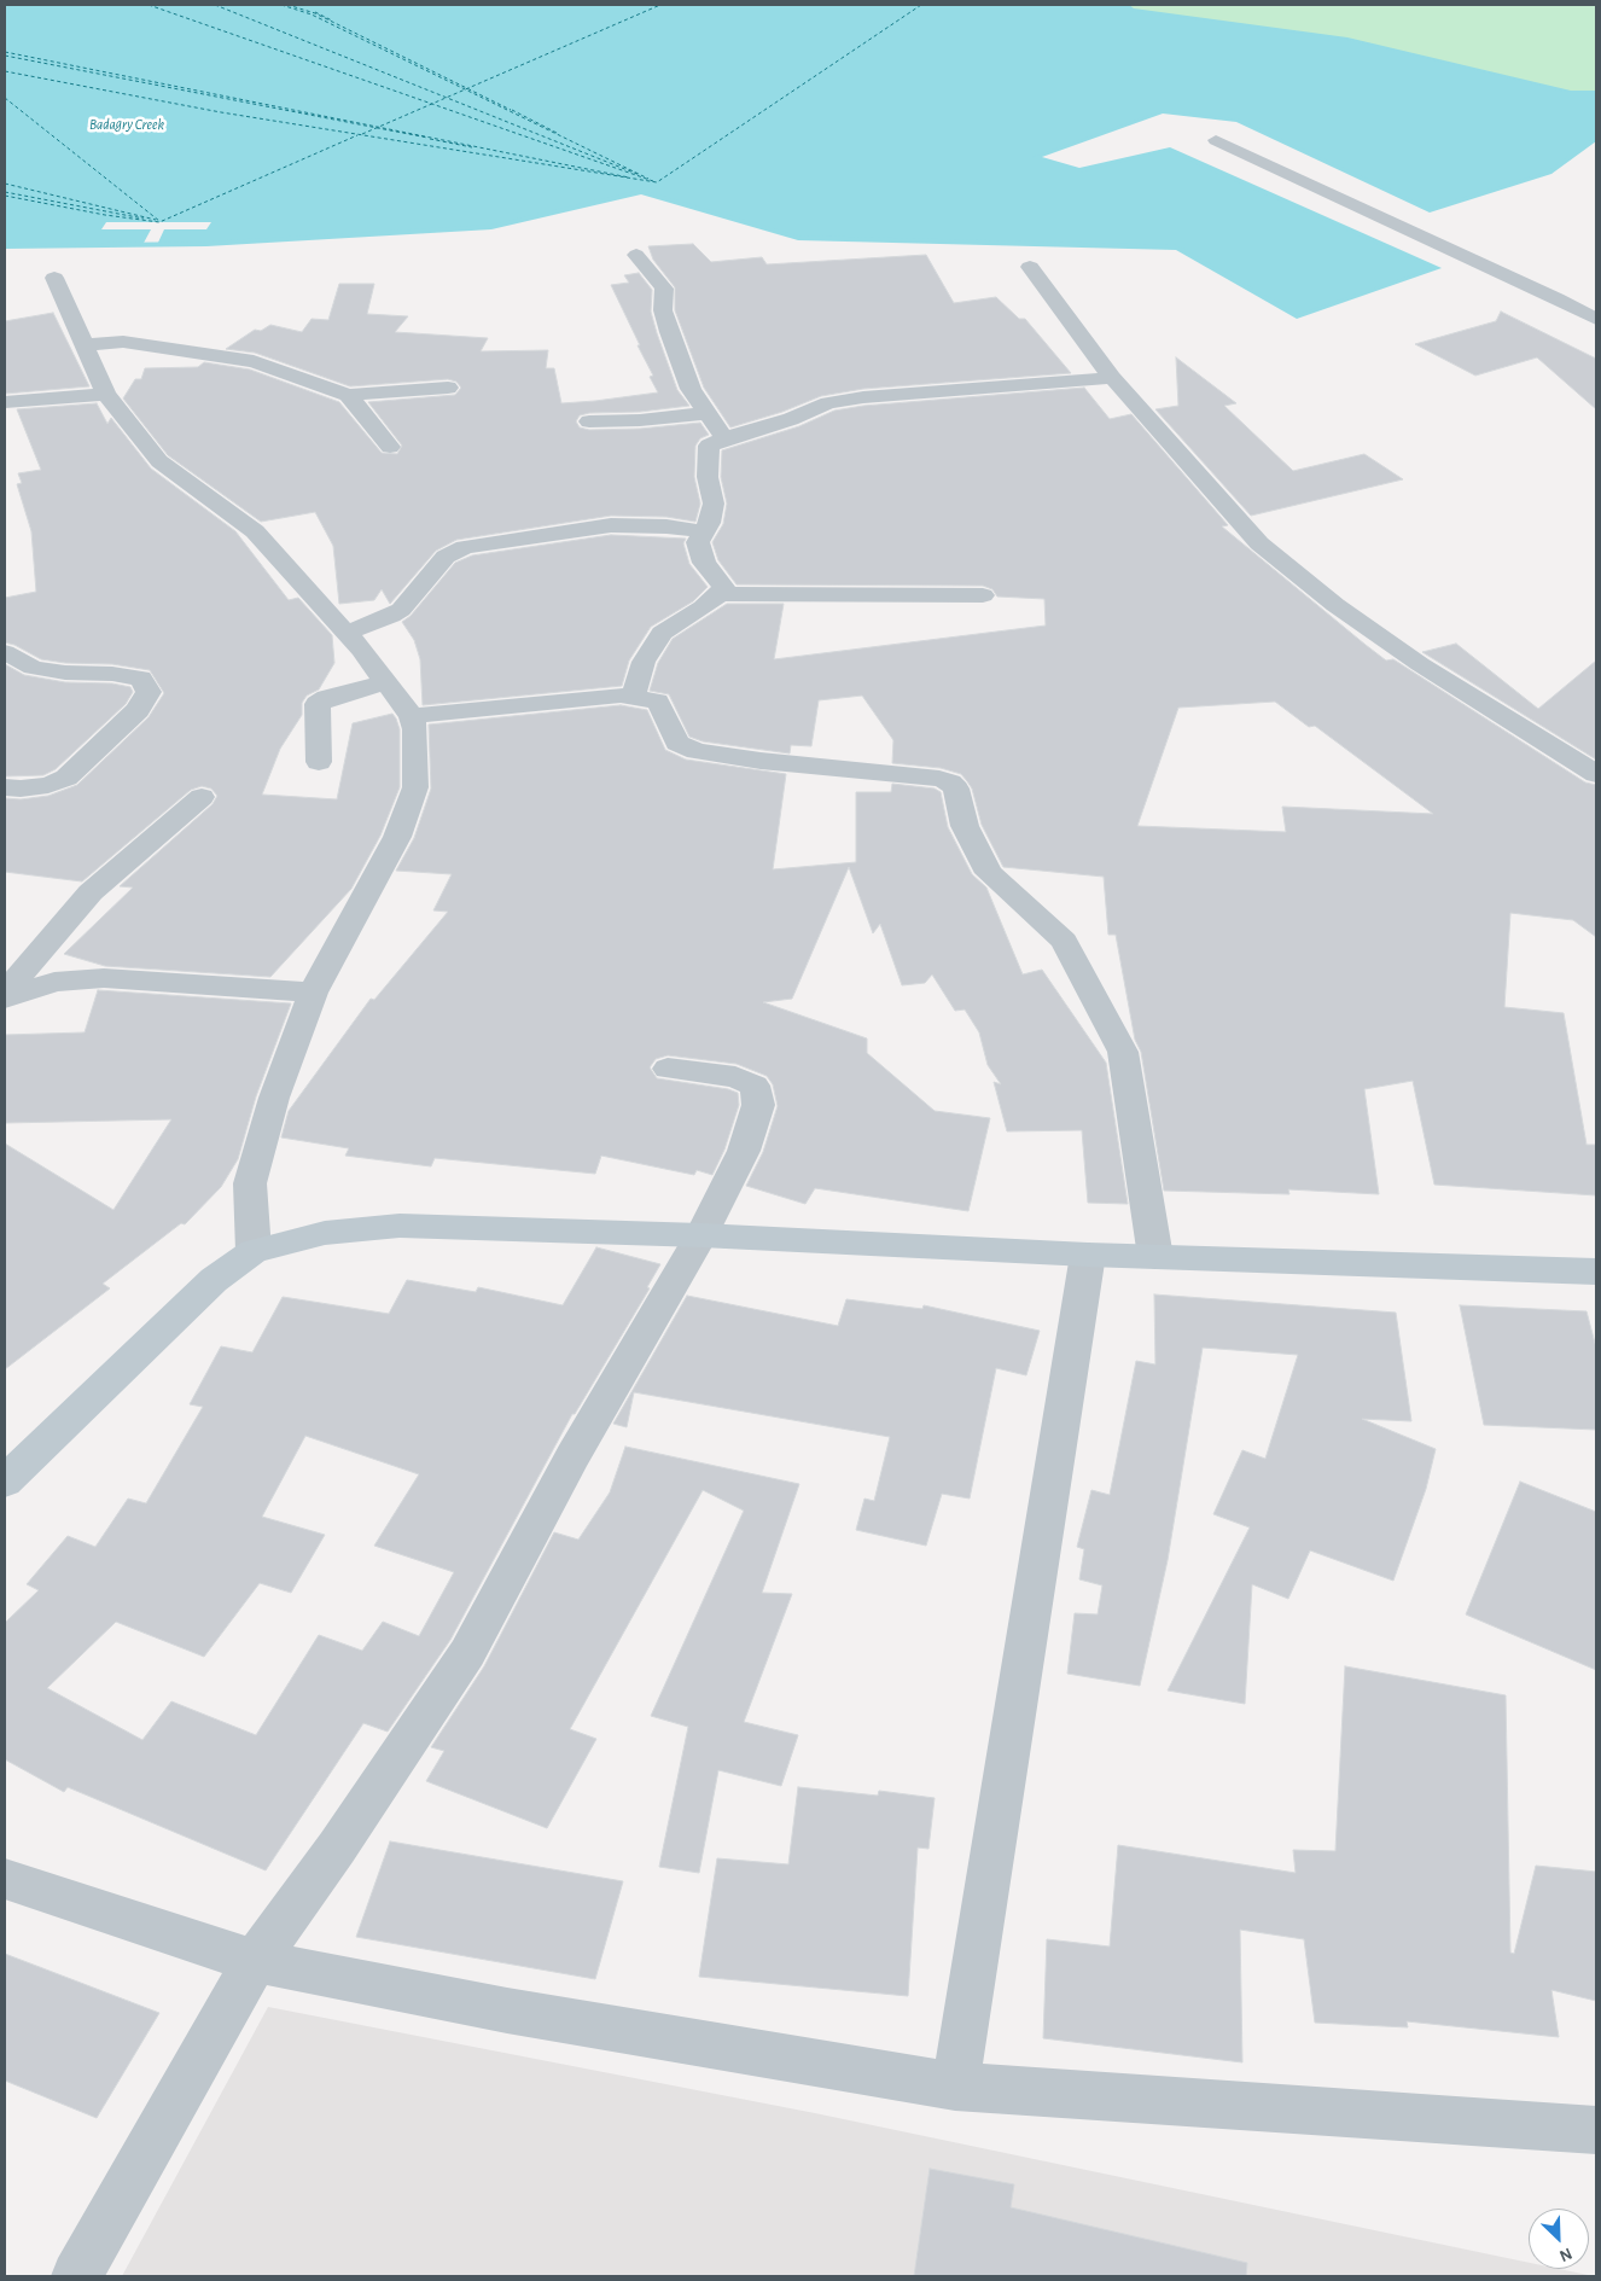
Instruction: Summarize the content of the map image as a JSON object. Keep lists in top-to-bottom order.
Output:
{
  "water": ["Badagry Creek"],
  "north": "bottom right"
}
